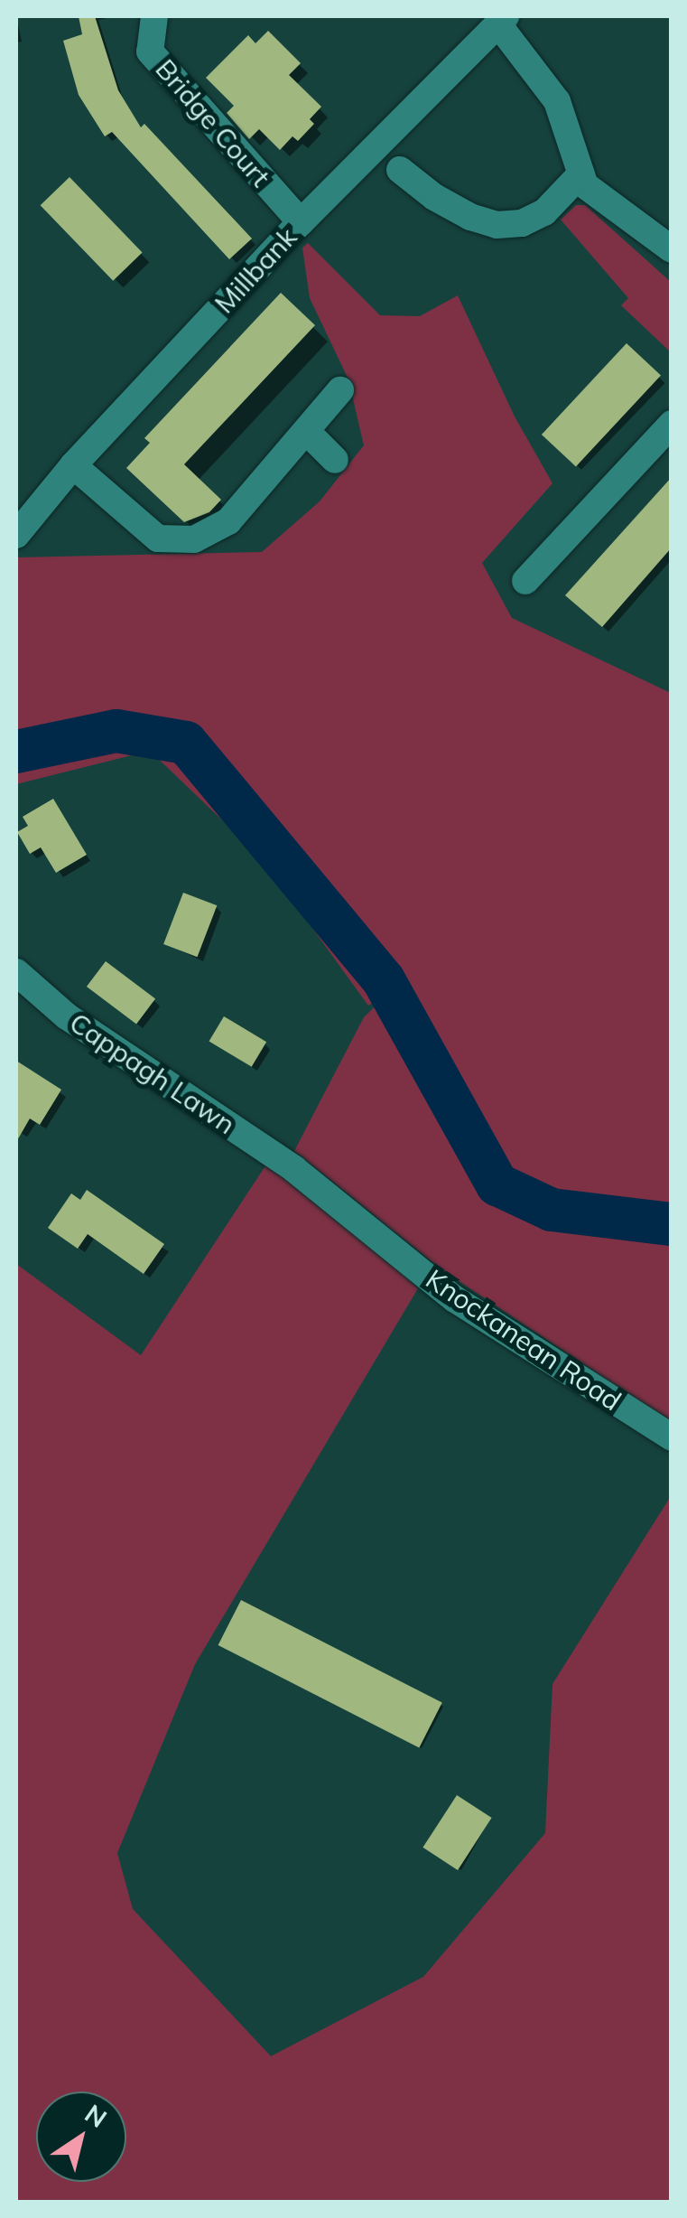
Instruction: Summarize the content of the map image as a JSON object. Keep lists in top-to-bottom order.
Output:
{
  "streets": {
    "street": [
      "Bridge Court",
      "Millbank",
      "Cappagh Lawn",
      "Knockanean Road"
    ]
  },
  "crossings": [
    ["Bridge Court", "Millbank"],
    ["Cappagh Lawn", "Knockanean Road"]
  ],
  "north": "top right"
}
